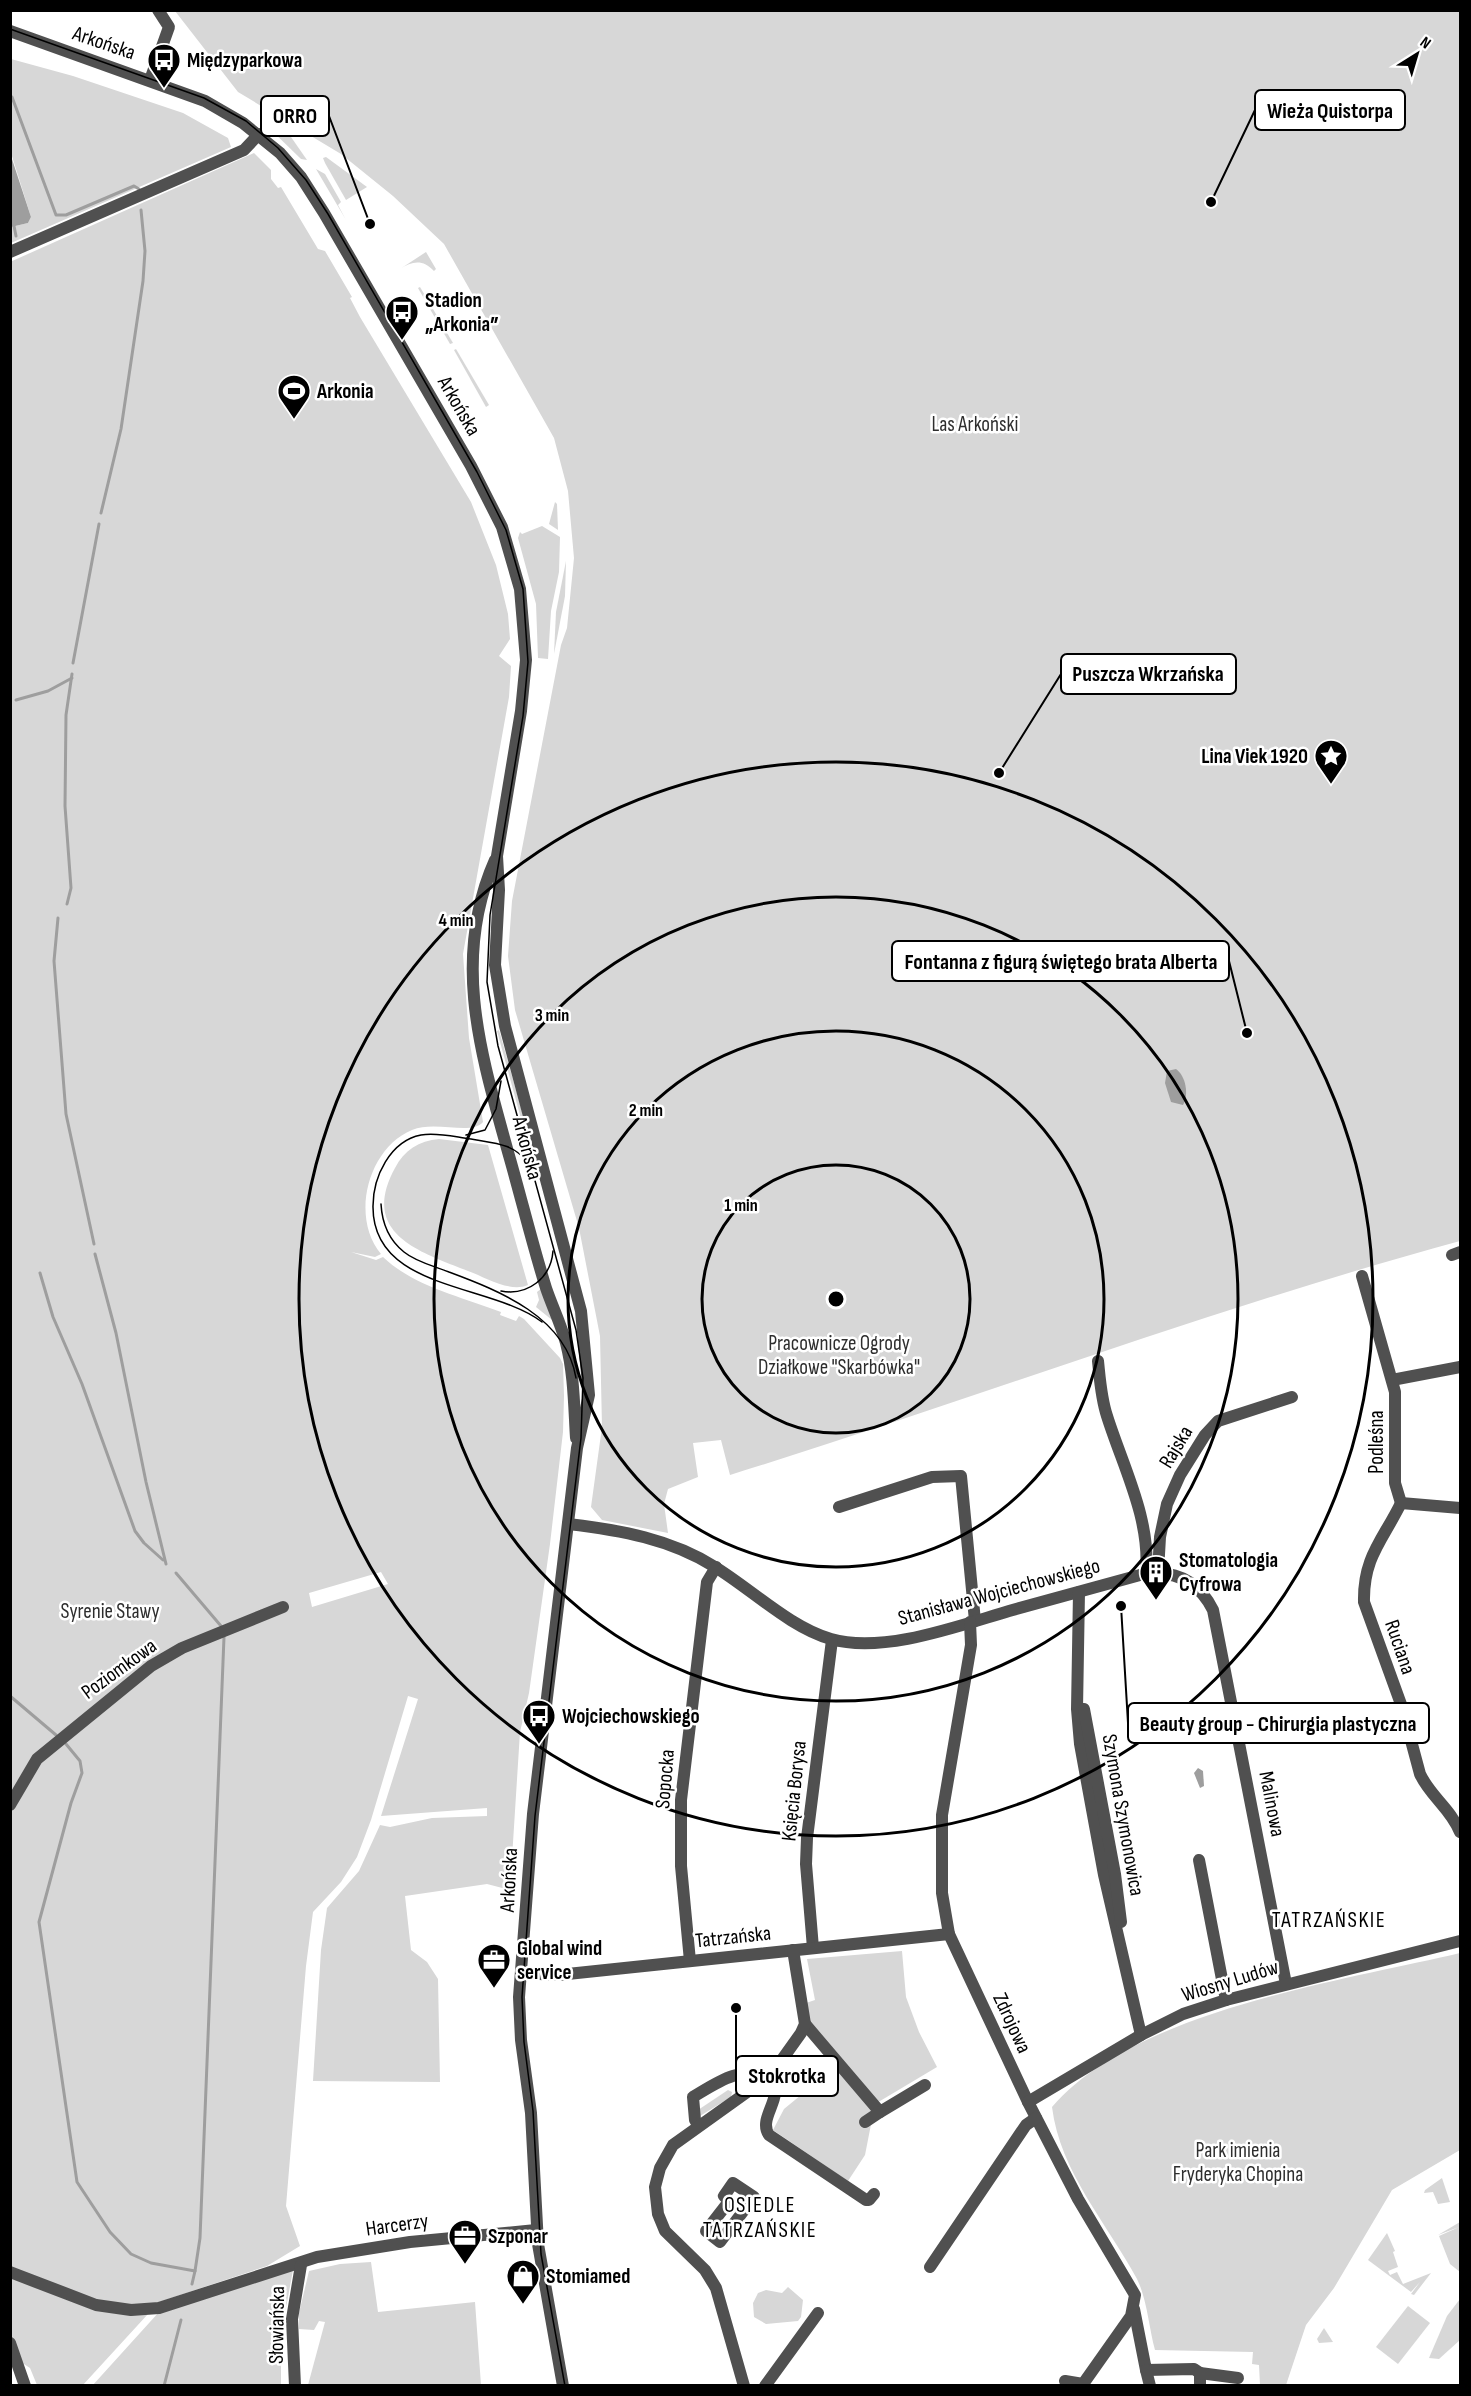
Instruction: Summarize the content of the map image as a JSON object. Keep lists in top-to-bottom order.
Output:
{
  "streets": {
    "street": [
      "Arkońska",
      "Podleśna",
      "Rajska",
      "Stanisława Wojciechowskiego",
      "Ruciana",
      "Poziomkowa",
      "Sopocka",
      "Księcia Borysa",
      "Malinowa",
      "Szymona Szymonowica",
      "Tatrzańska",
      "Wiosny Ludów",
      "Zdrojowa",
      "Harcerzy",
      "Słowiańska"
    ]
  },
  "crossings": [
    ["Arkońska", "Stanisława Wojciechowskiego"],
    ["Arkońska", "Tatrzańska"],
    ["Arkońska", "Harcerzy"],
    ["Podleśna", "Ruciana"],
    ["Rajska", "Stanisława Wojciechowskiego"],
    ["Stanisława Wojciechowskiego", "Sopocka"],
    ["Stanisława Wojciechowskiego", "Księcia Borysa"],
    ["Stanisława Wojciechowskiego", "Malinowa"],
    ["Stanisława Wojciechowskiego", "Szymona Szymonowica"],
    ["Stanisława Wojciechowskiego", "Zdrojowa"],
    ["Sopocka", "Tatrzańska"],
    ["Księcia Borysa", "Tatrzańska"],
    ["Malinowa", "Wiosny Ludów"],
    ["Szymona Szymonowica", "Wiosny Ludów"],
    ["Tatrzańska", "Zdrojowa"],
    ["Wiosny Ludów", "Zdrojowa"],
    ["Harcerzy", "Słowiańska"]
  ],
  "districts": ["TATRZAŃSKIE", "OSIEDLE TATRZAŃSKIE"],
  "parks": [
    "Las Arkoński",
    "Pracownicze Ogrody Działkowe \"Skarbówka\"",
    "Syrenie Stawy",
    "Park imienia Fryderyka Chopina"
  ],
  "places": {
    "bus stop": ["Międzyparkowa", "Stadion „Arkonia”", "Wojciechowskiego"],
    "other": [
      "Wieża Quistorpa",
      "ORRO",
      "Puszcza Wkrzańska",
      "Fontanna z figurą świętego brata Alberta",
      "Beauty group - Chirurgia plastyczna",
      "Stokrotka"
    ],
    "sports": ["Arkonia"],
    "place": ["Lina Viek 1920"],
    "building": ["Stomatologia Cyfrowa"],
    "office": ["Global wind service", "Szponar"],
    "shop": ["Stomiamed"]
  },
  "north": "top right",
  "rings": [
    "4 min",
    "3 min",
    "2 min",
    "1 min"
  ]
}
